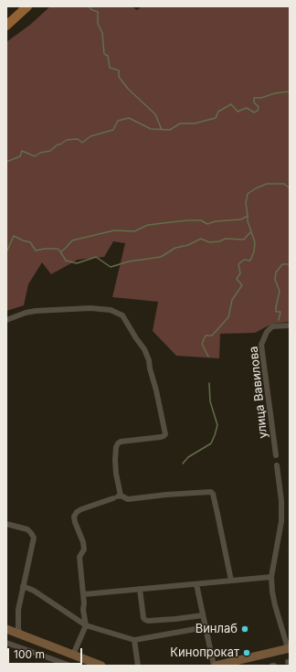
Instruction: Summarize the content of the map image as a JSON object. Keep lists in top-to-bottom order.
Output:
{
  "streets": {
    "street": ["улица Вавилова"]
  },
  "places": ["Винлаб", "Кинопрокат"],
  "scale_bar": "100 m"
}
